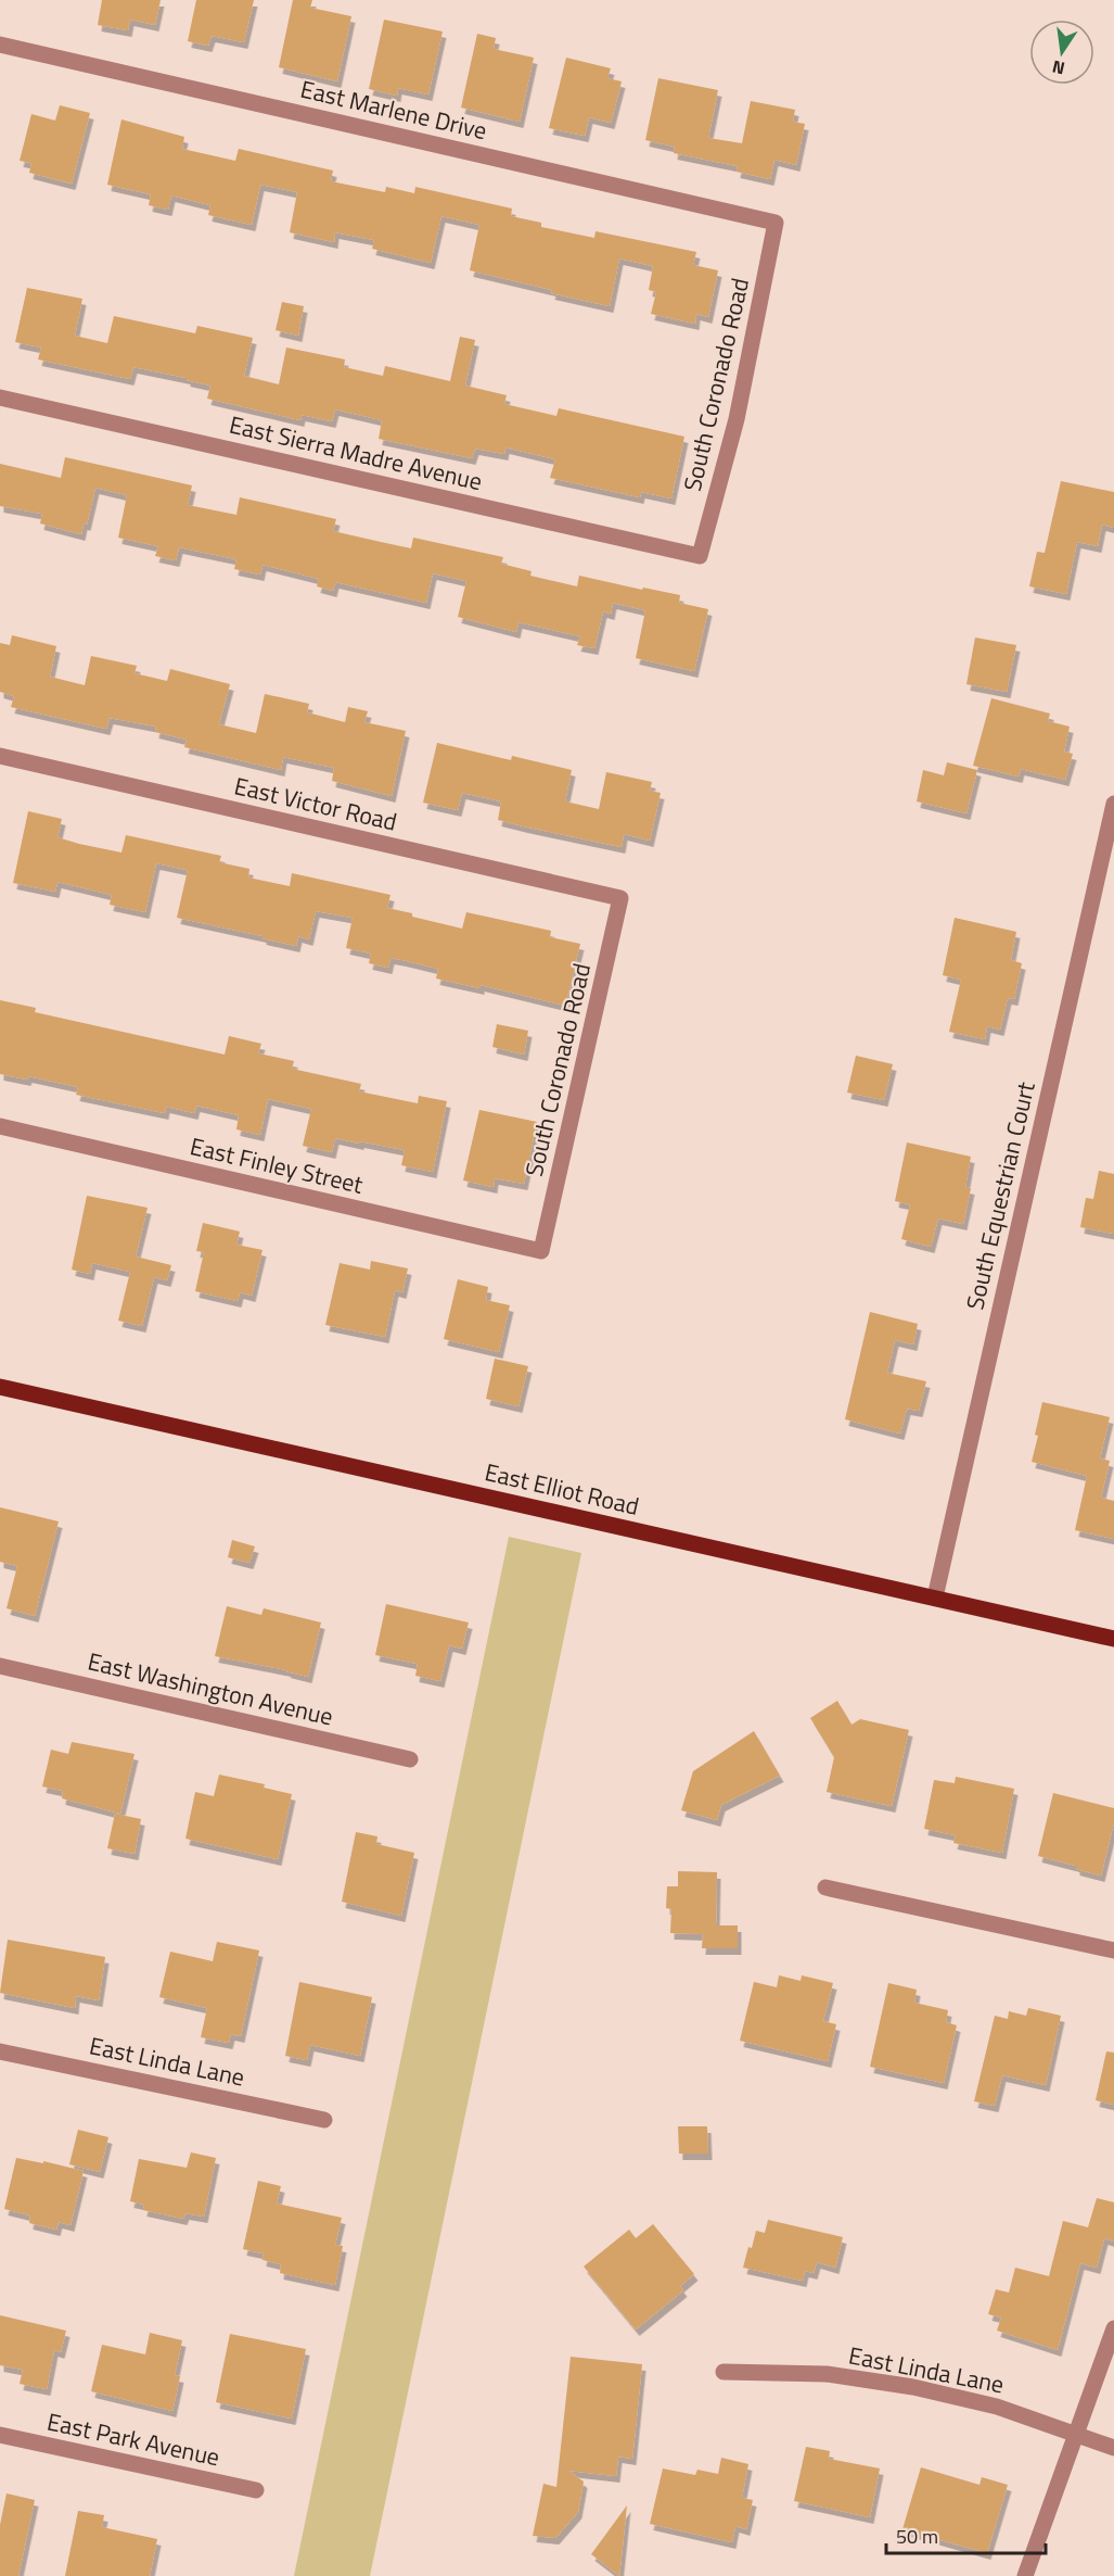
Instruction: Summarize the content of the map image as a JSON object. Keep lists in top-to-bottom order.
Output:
{
  "streets": {
    "main road": ["East Elliot Road"],
    "street": [
      "East Marlene Drive",
      "South Coronado Road",
      "East Sierra Madre Avenue",
      "East Victor Road",
      "East Finley Street",
      "South Equestrian Court",
      "East Washington Avenue",
      "East Linda Lane",
      "East Park Avenue"
    ]
  },
  "crossings": [
    ["East Marlene Drive", "South Coronado Road"],
    ["South Coronado Road", "East Sierra Madre Avenue"],
    ["South Coronado Road", "East Victor Road"],
    ["South Coronado Road", "East Finley Street"],
    ["South Equestrian Court", "East Elliot Road"]
  ],
  "scale_bar": "50 m",
  "north": "bottom"
}
